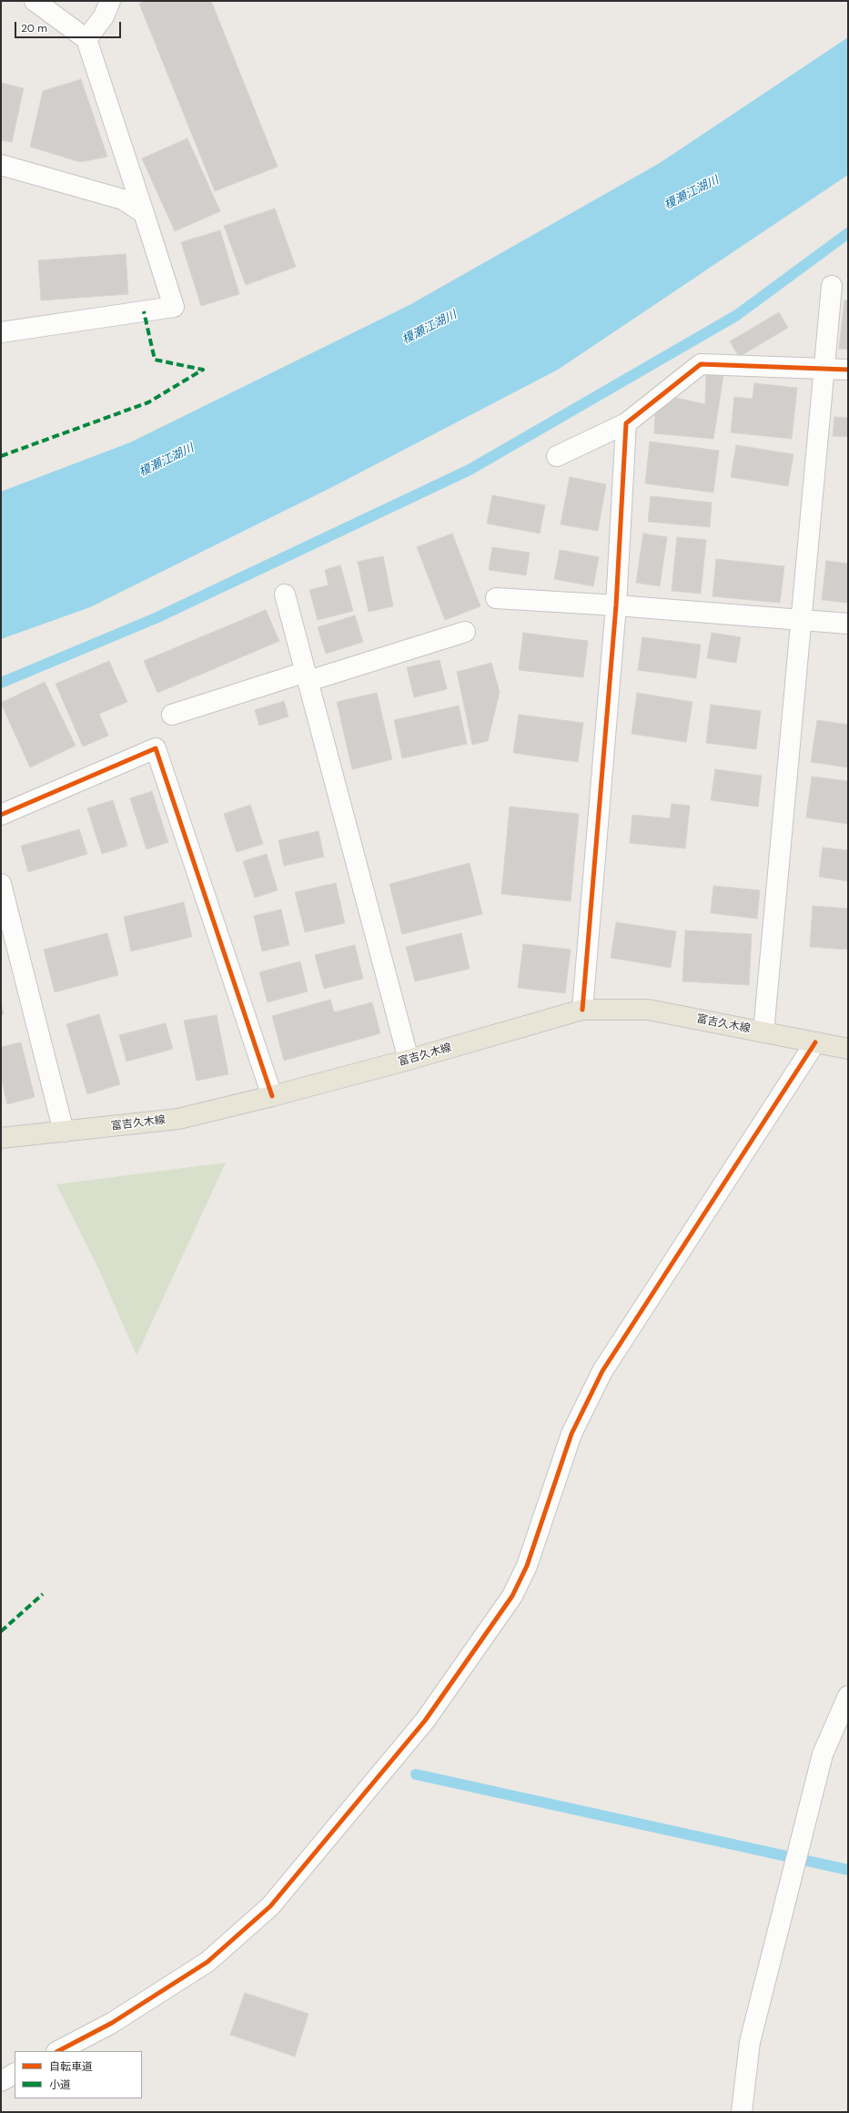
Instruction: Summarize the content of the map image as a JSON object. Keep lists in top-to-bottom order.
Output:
{
  "streets": {
    "main road": ["富吉久木線"]
  },
  "water": ["榎瀬江湖川"],
  "legend": ["自転車道", "小道"],
  "scale_bar": "20 m"
}
